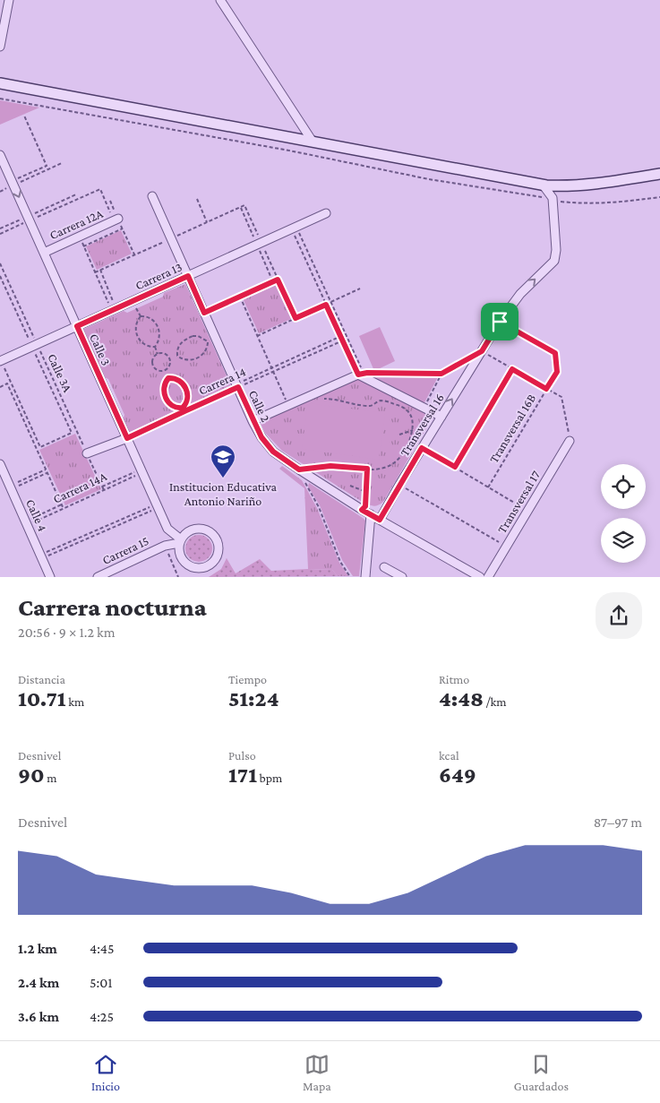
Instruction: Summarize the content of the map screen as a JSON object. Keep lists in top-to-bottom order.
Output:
{
  "streets": {
    "street": [
      "Carrera 12A",
      "Carrera 13",
      "Calle 3",
      "Calle 2",
      "Transversal 16",
      "Transversal 17",
      "Calle 4",
      "Carrera 15"
    ],
    "path": [
      "Calle 3A",
      "Carrera 14",
      "Transversal 16B",
      "Carrera 14A"
    ]
  },
  "crossings": [
    ["Carrera 12A", "Calle 3"],
    ["Carrera 13", "Calle 3"],
    ["Carrera 13", "Calle 3A"],
    ["Carrera 13", "Calle 2"],
    ["Calle 3", "Carrera 14"],
    ["Calle 3", "Carrera 14A"],
    ["Calle 3", "Carrera 15"],
    ["Calle 3A", "Carrera 14A"],
    ["Carrera 14", "Calle 2"],
    ["Calle 2", "Transversal 16"],
    ["Transversal 16", "Transversal 16B"],
    ["Carrera 14A", "Calle 4"]
  ],
  "one_way": ["Transversal 16"],
  "places": {
    "school or university": ["Institucion Educativa Antonio Nariño"]
  },
  "page": {
    "heading": ["Carrera nocturna", "20:56 · 9 × 1.2 km"],
    "stats": [
      ["Distancia", "10.71 km"],
      ["Tiempo", "51:24"],
      ["Ritmo", "4:48 /km"],
      ["Desnivel", "90 m"],
      ["Pulso", "171 bpm"],
      ["kcal", "649"]
    ],
    "chart": ["Desnivel", "87–97 m"],
    "list": [
      {
        "name": "1.2 km",
        "note": "4:45"
      },
      {
        "name": "2.4 km",
        "note": "5:01"
      },
      {
        "name": "3.6 km",
        "note": "4:25"
      }
    ],
    "tabs": ["Inicio", "Mapa", "Guardados"]
  }
}
